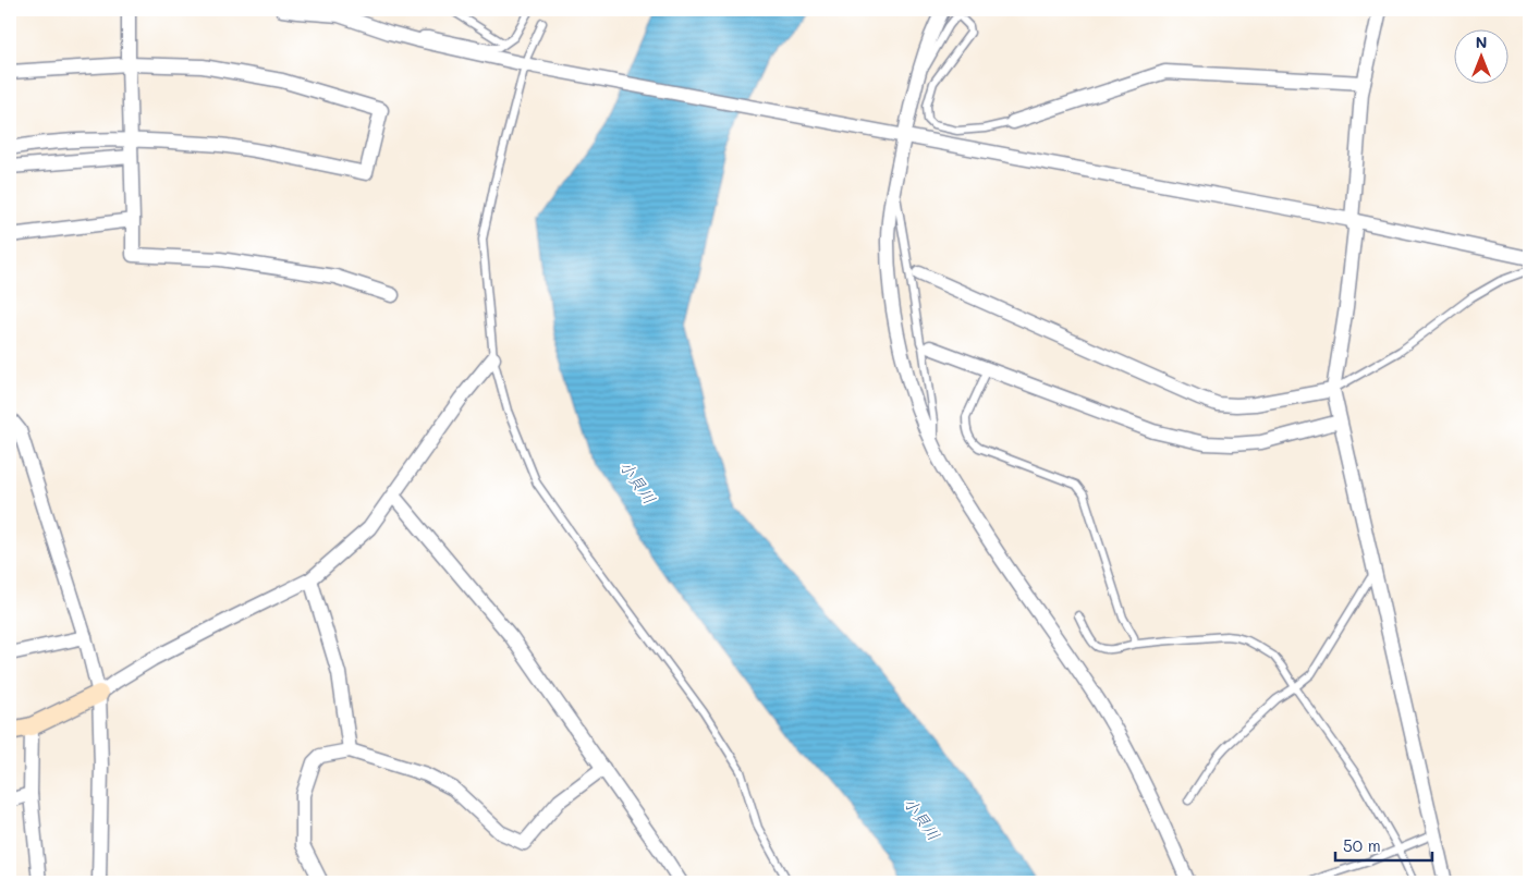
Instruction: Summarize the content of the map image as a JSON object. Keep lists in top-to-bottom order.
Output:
{
  "water": ["小貝川"],
  "scale_bar": "50 m",
  "north": "top"
}
